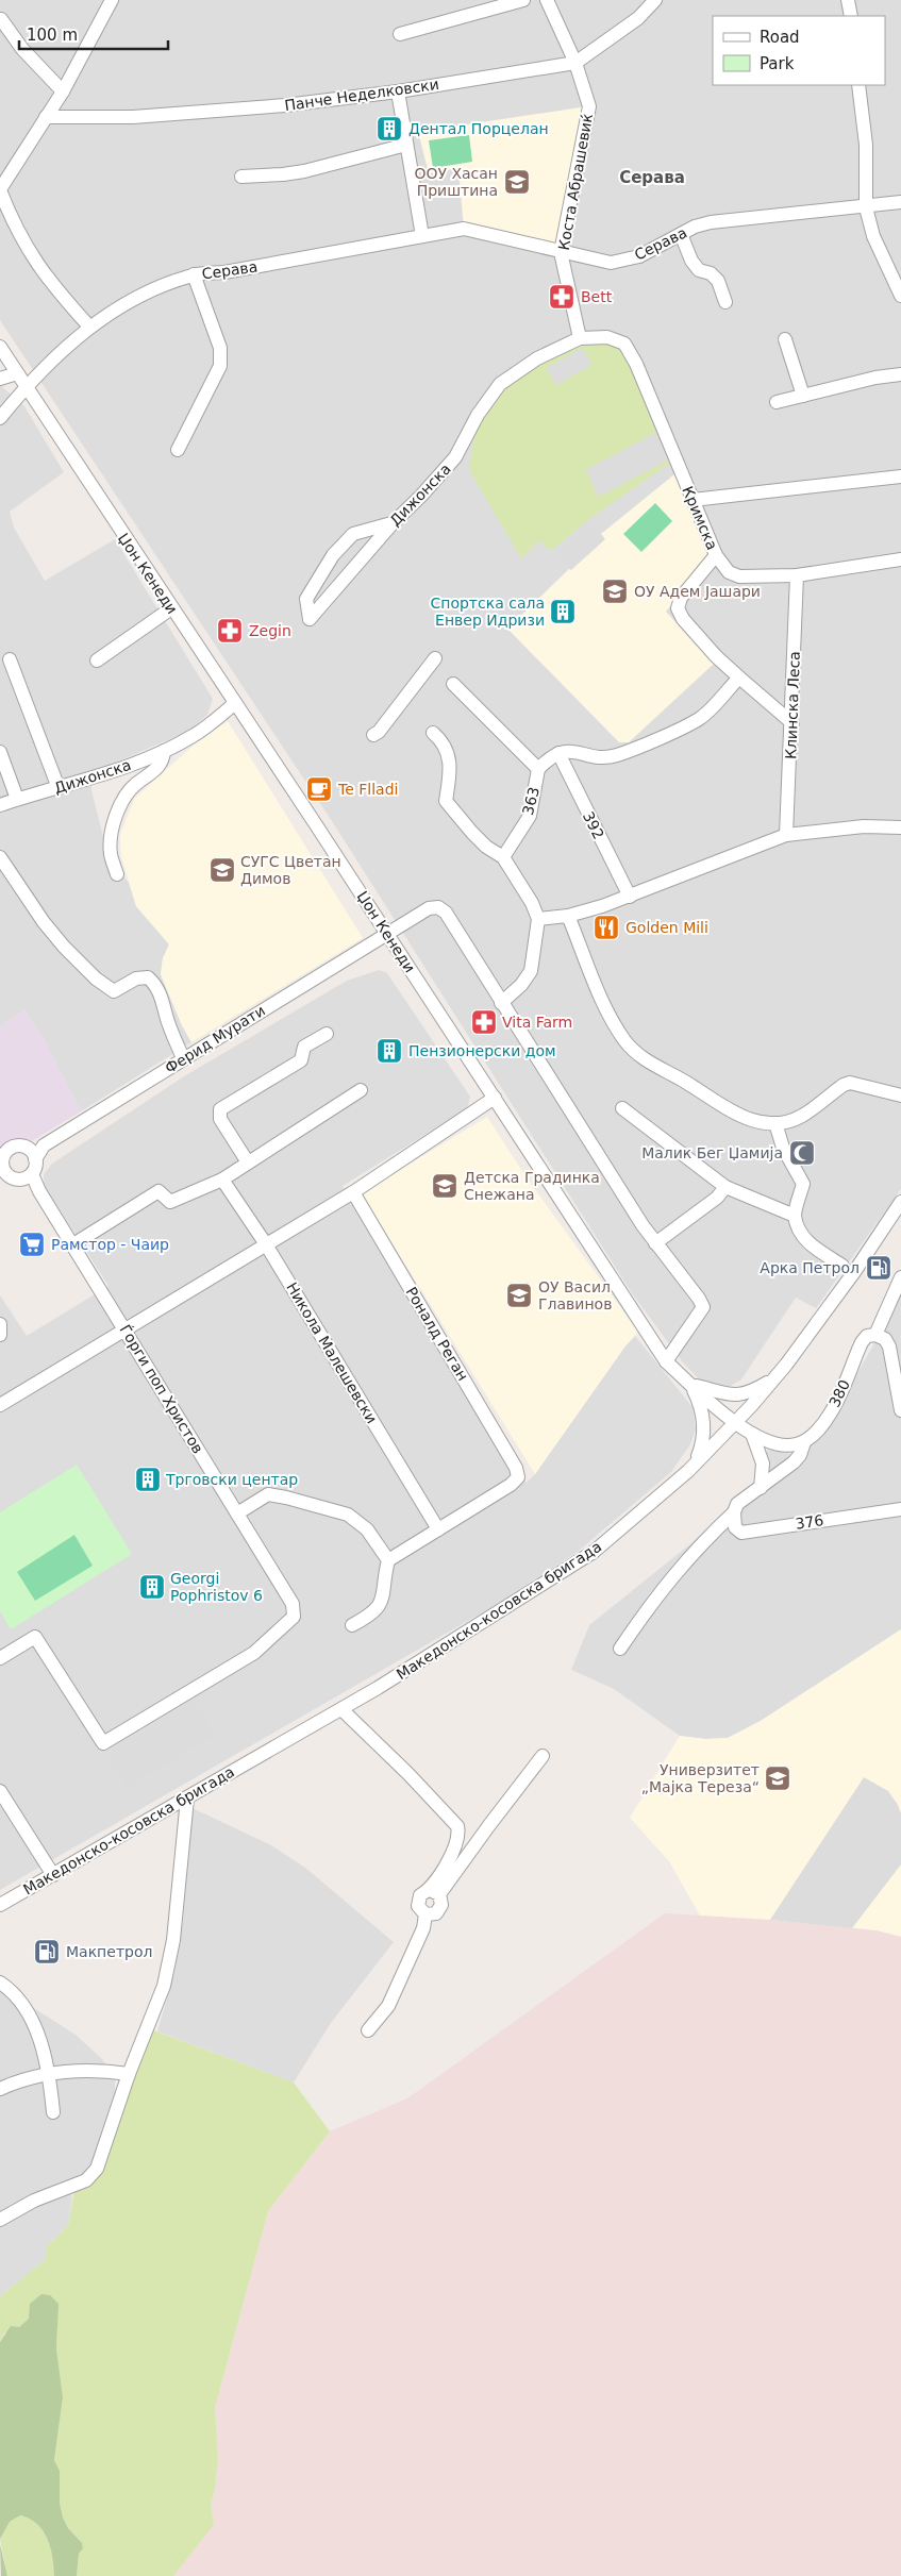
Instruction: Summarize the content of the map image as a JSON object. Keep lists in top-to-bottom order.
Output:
{
  "streets": {
    "street": [
      "Панче Неделковски",
      "Коста Абрашевиќ",
      "Серава",
      "Дижонска",
      "Кримска",
      "Џон Кенеди",
      "Клинска Леса",
      "363",
      "392",
      "Ферид Мурати",
      "Роналд Реган",
      "Никола Малешевски",
      "Ѓорги поп Христов",
      "380",
      "376",
      "Македонско-косовска бригада"
    ]
  },
  "crossings": [
    ["Панче Неделковски", "Коста Абрашевиќ"],
    ["Коста Абрашевиќ", "Серава"],
    ["Коста Абрашевиќ", "Дижонска"],
    ["Коста Абрашевиќ", "Кримска"],
    ["Серава", "Џон Кенеди"],
    ["Дижонска", "Кримска"],
    ["Дижонска", "Џон Кенеди"],
    ["Кримска", "Клинска Леса"],
    ["Џон Кенеди", "Ферид Мурати"],
    ["Џон Кенеди", "Македонско-косовска бригада"],
    ["Ферид Мурати", "Ѓорги поп Христов"],
    ["Роналд Реган", "Никола Малешевски"]
  ],
  "districts": ["Серава"],
  "places": {
    "building": [
      "Дентал Порцелан",
      "Спортска сала Енвер Идризи",
      "Пензионерски дом",
      "Трговски центар",
      "Georgi Pophristov 6"
    ],
    "school or university": [
      "ООУ Хасан Приштина",
      "ОУ Адем Јашари",
      "СУГС Цветан Димов",
      "Детска Градинка Снежана",
      "ОУ Васил Главинов",
      "Универзитет „Мајка Тереза“"
    ],
    "pharmacy": ["Bett", "Zegin", "Vita Farm"],
    "cafe": ["Te Flladi"],
    "restaurant": ["Golden Mili"],
    "mosque": ["Малик Бег Џамија"],
    "supermarket": ["Рамстор - Чаир"],
    "fuel station": ["Арка Петрол", "Макпетрол"]
  },
  "legend": ["Road", "Park"],
  "scale_bar": "100 m"
}
